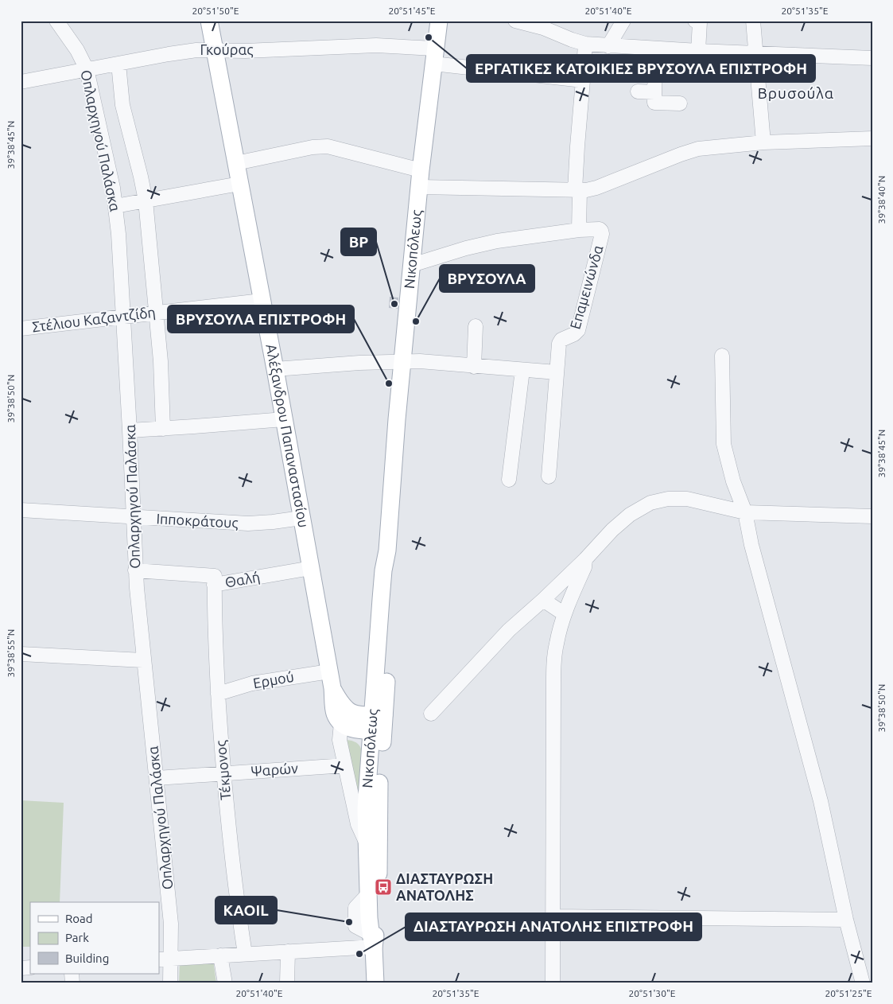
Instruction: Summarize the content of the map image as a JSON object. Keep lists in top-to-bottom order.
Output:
{
  "streets": {
    "main road": ["Νικοπόλεως", "Αλέξανδρου Παπαναστασίου"],
    "street": [
      "Γκούρας",
      "Οπλαρχηγού Παλάσκα",
      "Επαμεινώνδα",
      "Στέλιου Καζαντζίδη",
      "Ιπποκράτους",
      "Θαλή",
      "Ερμού",
      "Τέκμονος",
      "Ψαρών"
    ]
  },
  "crossings": [
    ["Γκούρας", "Οπλαρχηγού Παλάσκα"],
    ["Γκούρας", "Νικοπόλεως"],
    ["Γκούρας", "Επαμεινώνδα"],
    ["Γκούρας", "Αλέξανδρου Παπαναστασίου"],
    ["Οπλαρχηγού Παλάσκα", "Στέλιου Καζαντζίδη"],
    ["Οπλαρχηγού Παλάσκα", "Ιπποκράτους"],
    ["Οπλαρχηγού Παλάσκα", "Θαλή"],
    ["Οπλαρχηγού Παλάσκα", "Ψαρών"],
    ["Νικοπόλεως", "Αλέξανδρου Παπαναστασίου"],
    ["Στέλιου Καζαντζίδη", "Αλέξανδρου Παπαναστασίου"],
    ["Αλέξανδρου Παπαναστασίου", "Ιπποκράτους"],
    ["Αλέξανδρου Παπαναστασίου", "Θαλή"],
    ["Αλέξανδρου Παπαναστασίου", "Ερμού"],
    ["Θαλή", "Τέκμονος"],
    ["Ερμού", "Τέκμονος"],
    ["Τέκμονος", "Ψαρών"]
  ],
  "districts": ["Βρυσούλα"],
  "places": {
    "other": [
      "ΕΡΓΑΤΙΚΕΣ ΚΑΤΟΙΚΙΕΣ ΒΡΥΣΟΥΛΑ ΕΠΙΣΤΡΟΦΗ",
      "BP",
      "ΒΡΥΣΟΥΛΑ",
      "ΒΡΥΣΟΥΛΑ ΕΠΙΣΤΡΟΦΗ",
      "KAOIL",
      "ΔΙΑΣΤΑΥΡΩΣΗ ΑΝΑΤΟΛΗΣ ΕΠΙΣΤΡΟΦΗ"
    ],
    "bus stop": ["ΔΙΑΣΤΑΥΡΩΣΗ ΑΝΑΤΟΛΗΣ"]
  },
  "legend": ["Road", "Park", "Building"],
  "coordinates": [
    "20°51'50\"E",
    "20°51'45\"E",
    "20°51'40\"E",
    "20°51'35\"E",
    "39°38'45\"N",
    "39°38'40\"N",
    "39°38'50\"N",
    "39°38'55\"N",
    "20°51'30\"E",
    "20°51'25\"E"
  ]
}
